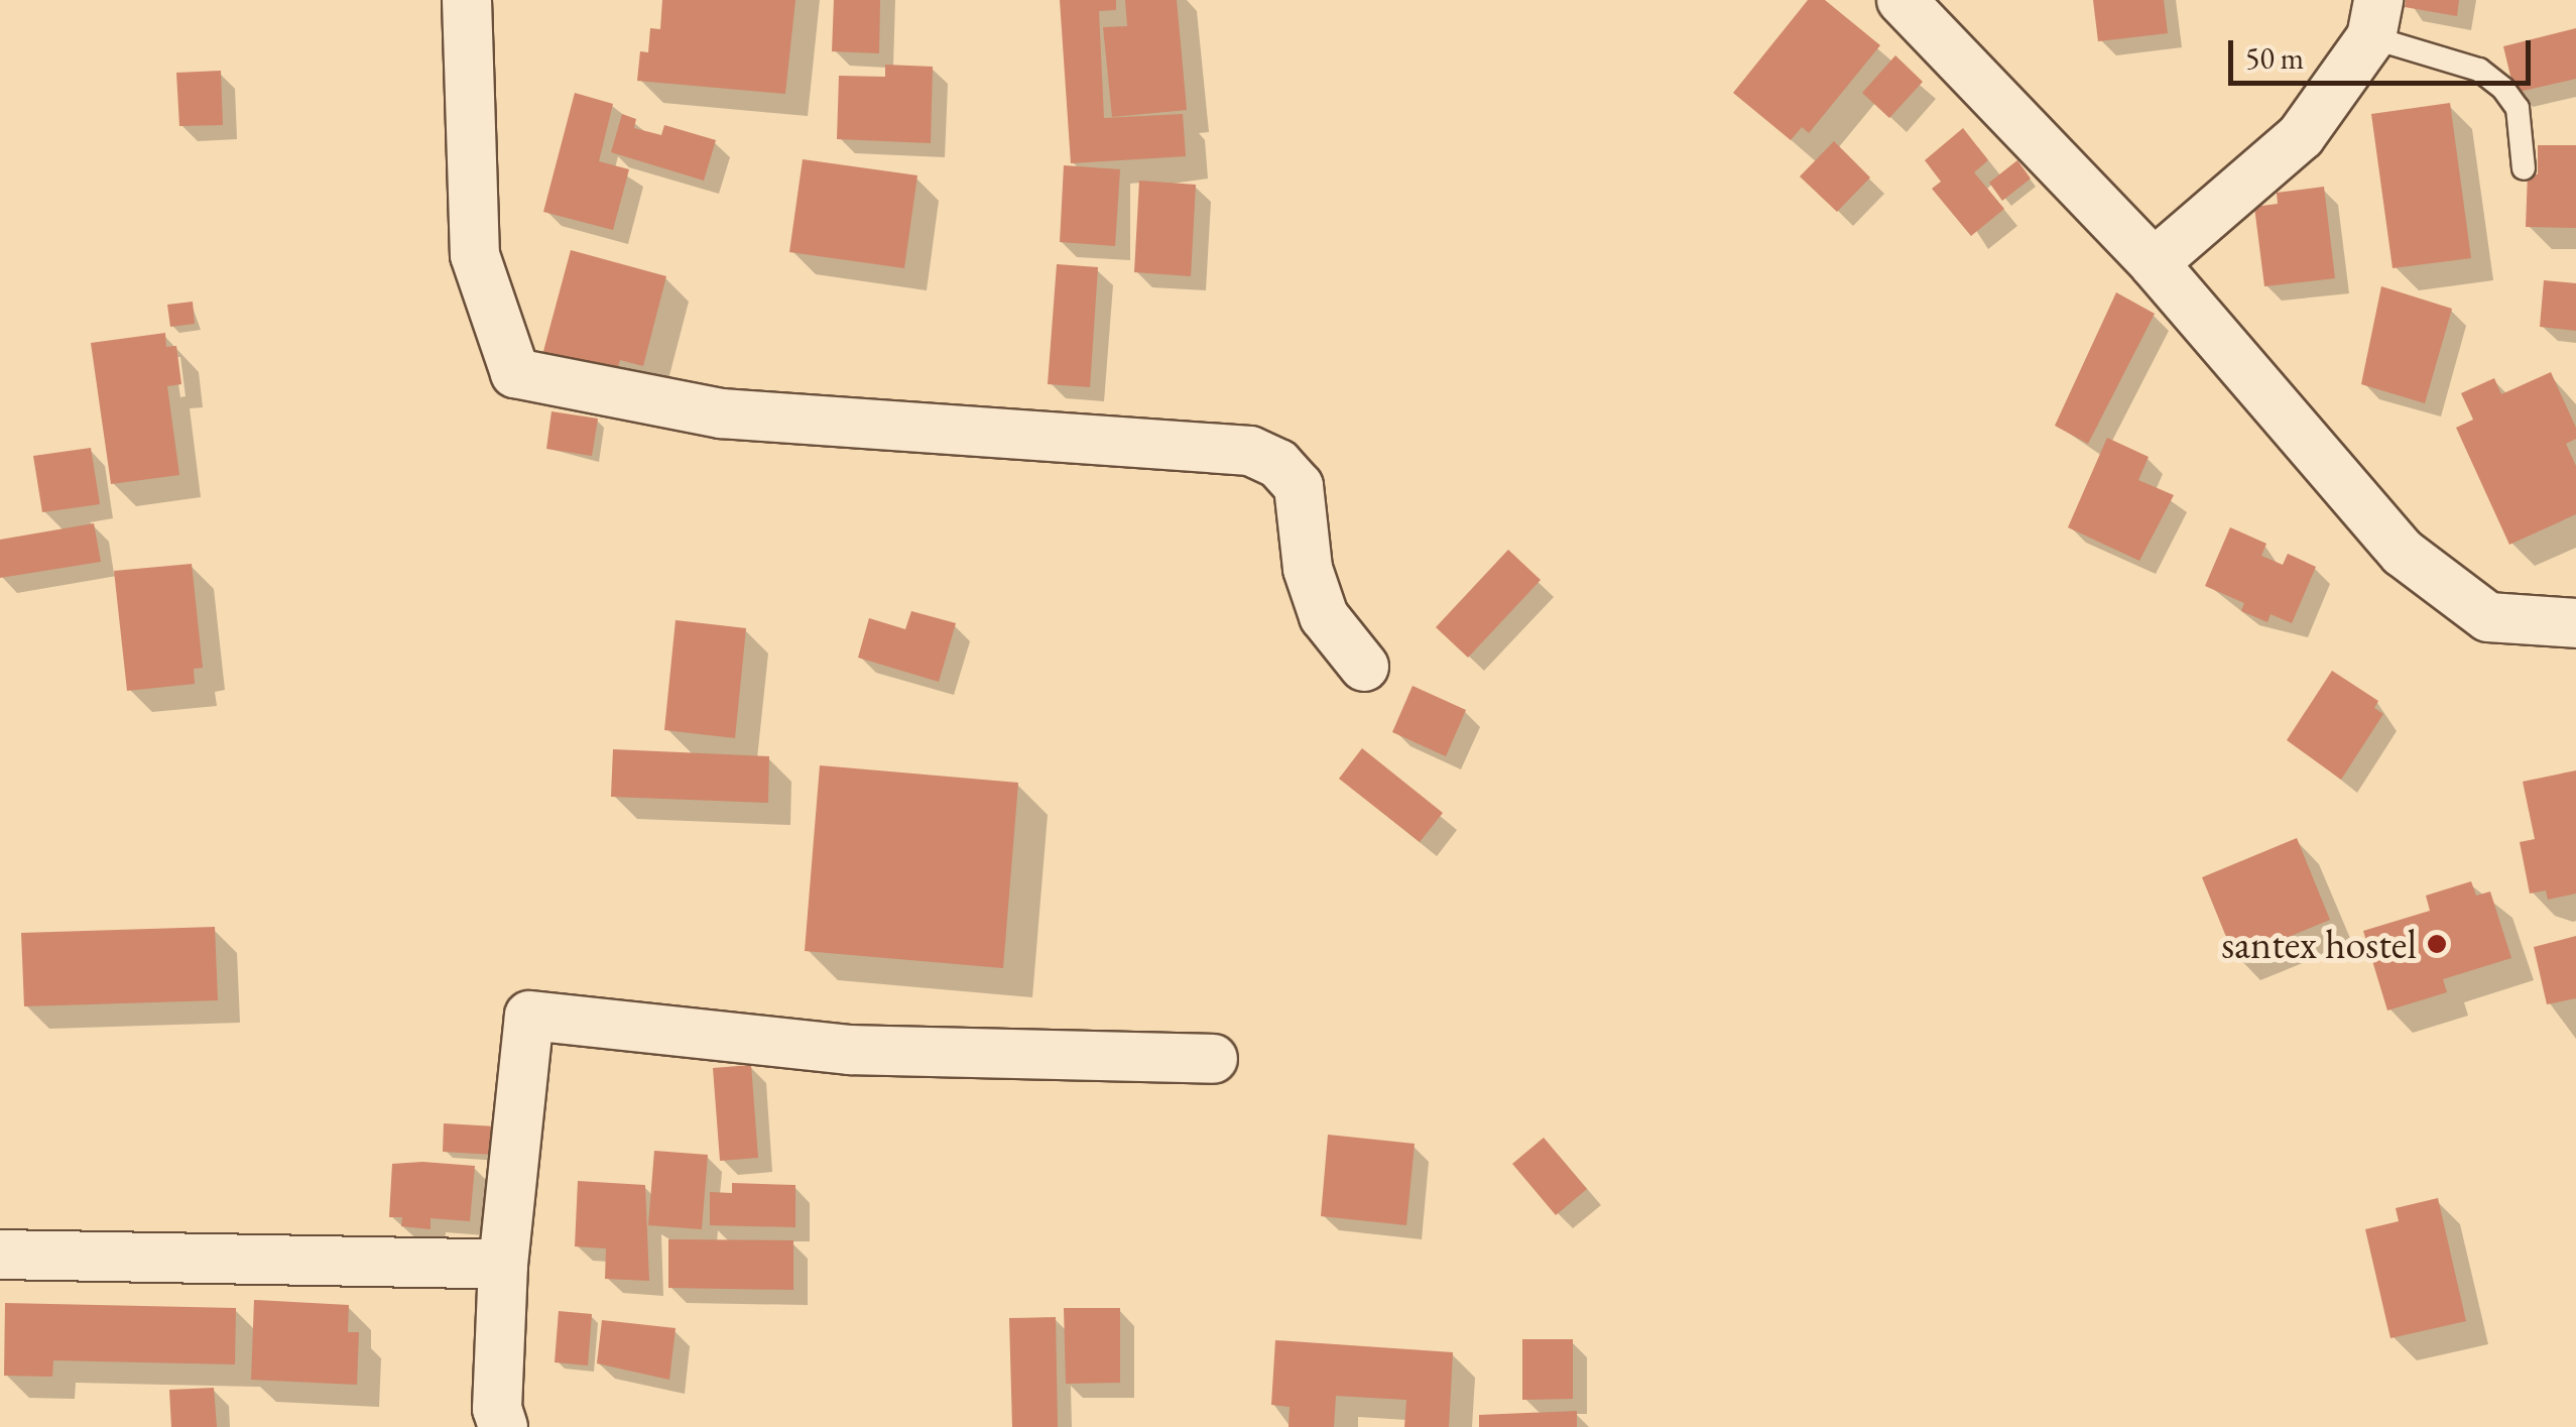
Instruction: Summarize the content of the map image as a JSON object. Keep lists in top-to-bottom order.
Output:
{
  "places": ["santex hostel"],
  "scale_bar": "50 m"
}
